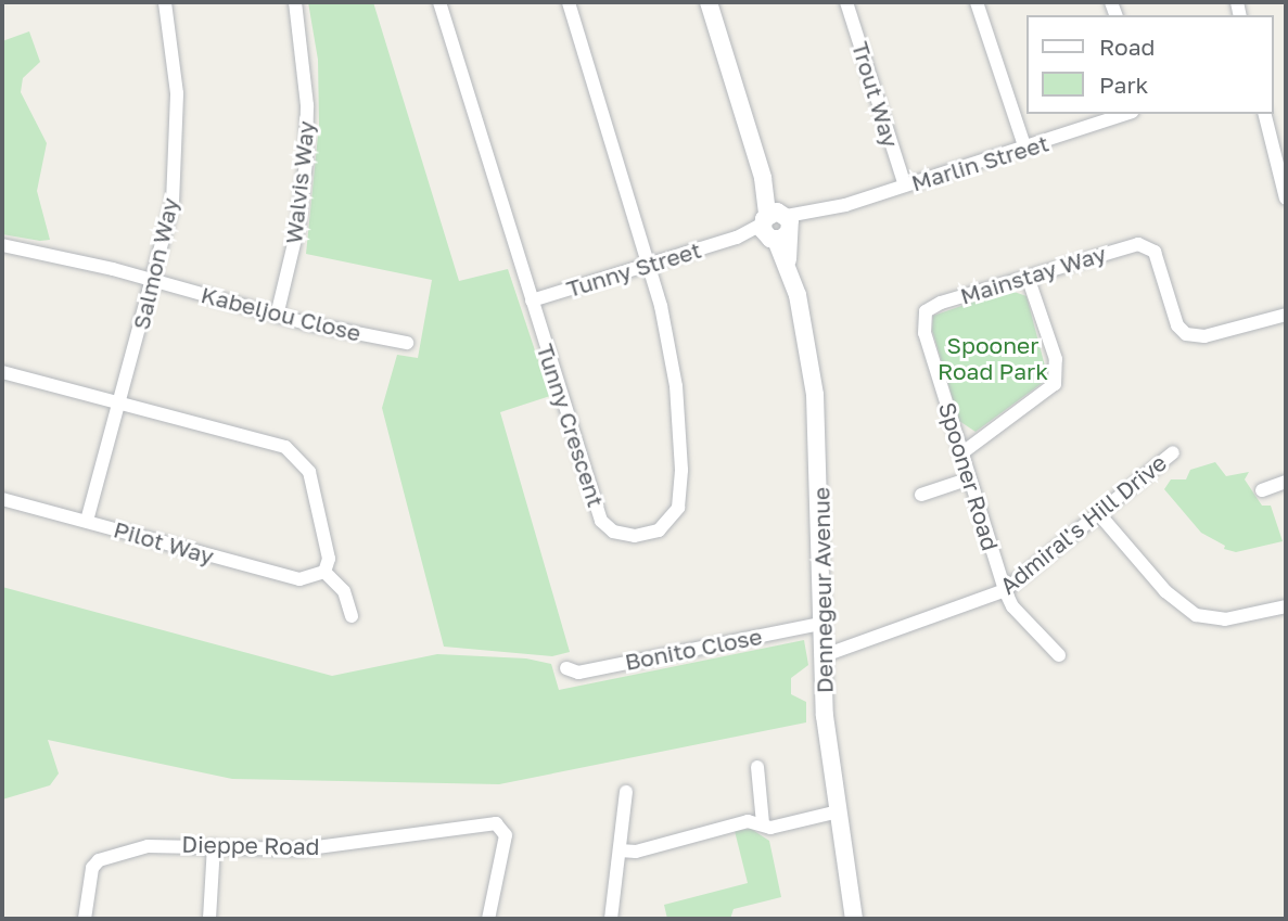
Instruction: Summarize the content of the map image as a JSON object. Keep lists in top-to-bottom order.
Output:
{
  "streets": {
    "street": [
      "Trout Way",
      "Marlin Street",
      "Walvis Way",
      "Salmon Way",
      "Tunny Street",
      "Mainstay Way",
      "Kabeljou Close",
      "Tunny Crescent",
      "Spooner Road",
      "Admiral's Hill Drive",
      "Pilot Way",
      "Dennegeur Avenue",
      "Bonito Close",
      "Dieppe Road"
    ]
  },
  "crossings": [
    ["Trout Way", "Marlin Street"],
    ["Marlin Street", "Tunny Street"],
    ["Marlin Street", "Dennegeur Avenue"],
    ["Walvis Way", "Kabeljou Close"],
    ["Salmon Way", "Kabeljou Close"],
    ["Salmon Way", "Pilot Way"],
    ["Tunny Street", "Tunny Crescent"],
    ["Tunny Street", "Dennegeur Avenue"],
    ["Mainstay Way", "Spooner Road"],
    ["Spooner Road", "Admiral's Hill Drive"],
    ["Admiral's Hill Drive", "Dennegeur Avenue"],
    ["Dennegeur Avenue", "Bonito Close"]
  ],
  "parks": ["Spooner Road Park"],
  "legend": ["Road", "Park"]
}
